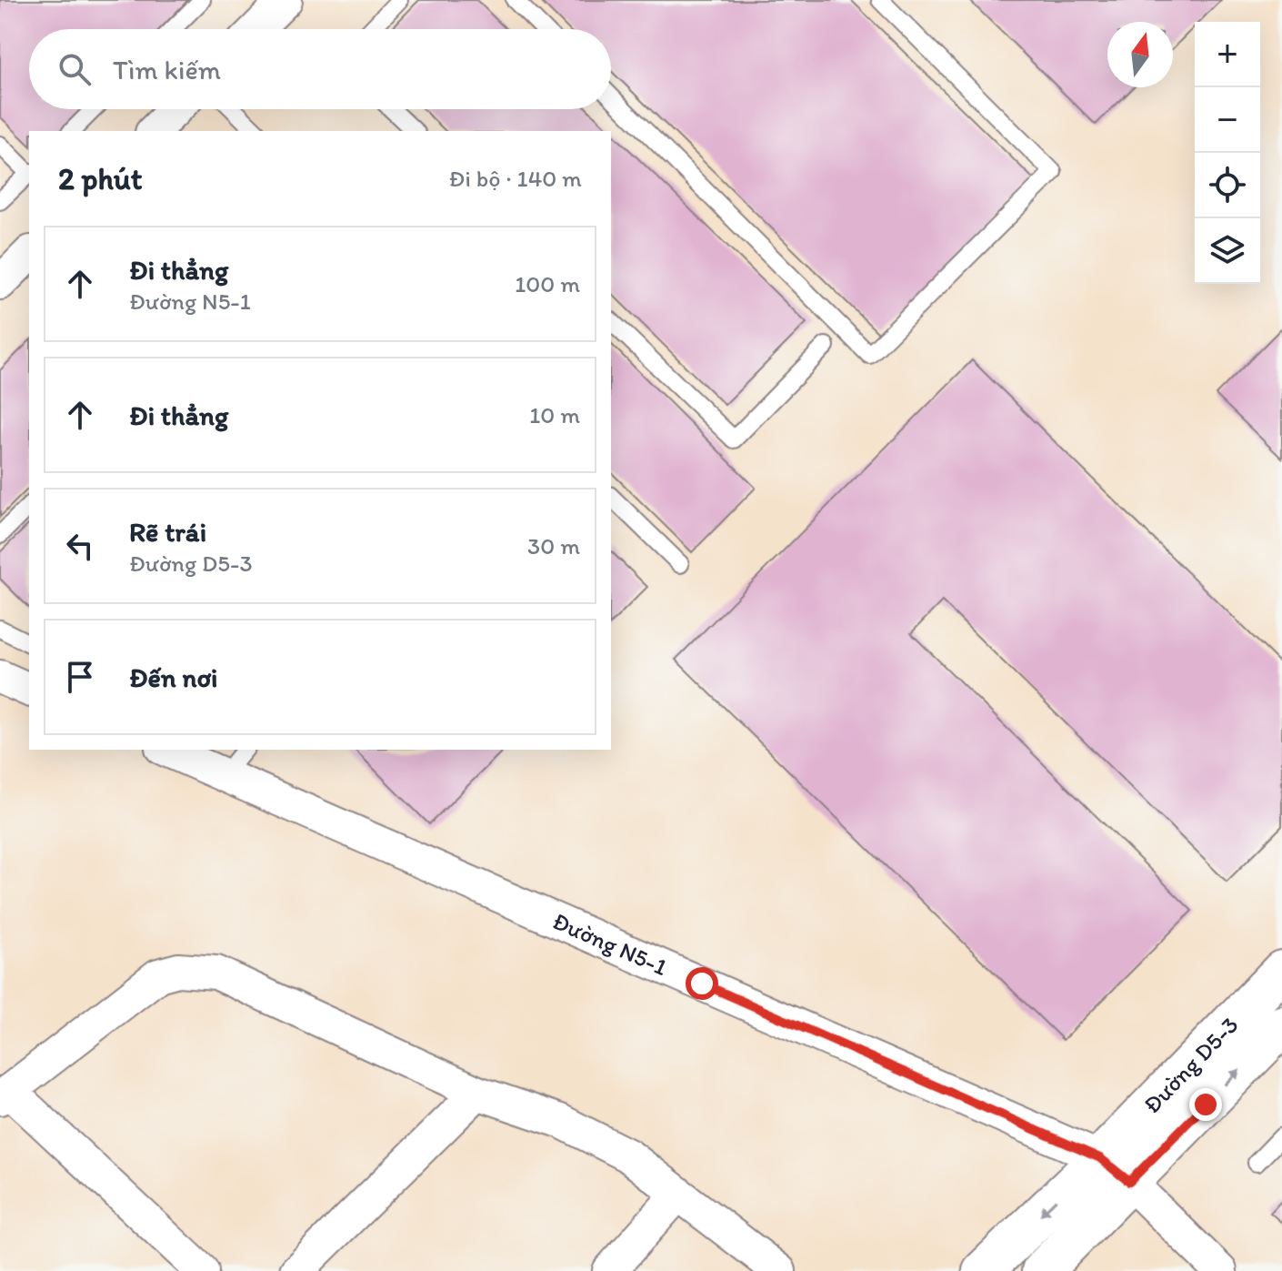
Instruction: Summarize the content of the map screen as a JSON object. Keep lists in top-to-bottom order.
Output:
{
  "streets": {
    "main road": ["Đường D5-3"],
    "street": ["Đường N5-1"]
  },
  "crossings": [
    ["Đường N5-1", "Đường D5-3"]
  ],
  "north": "top",
  "page": {
    "map_buttons": ["+", "−"],
    "search": "Tìm kiếm",
    "heading": ["2 phút", "Đi bộ · 140 m"],
    "list": [
      ["Đi thẳng", "Đường N5-1", "100 m"],
      ["Đi thẳng", "10 m"],
      ["Rẽ trái", "Đường D5-3", "30 m"],
      "Đến nơi"
    ]
  }
}
